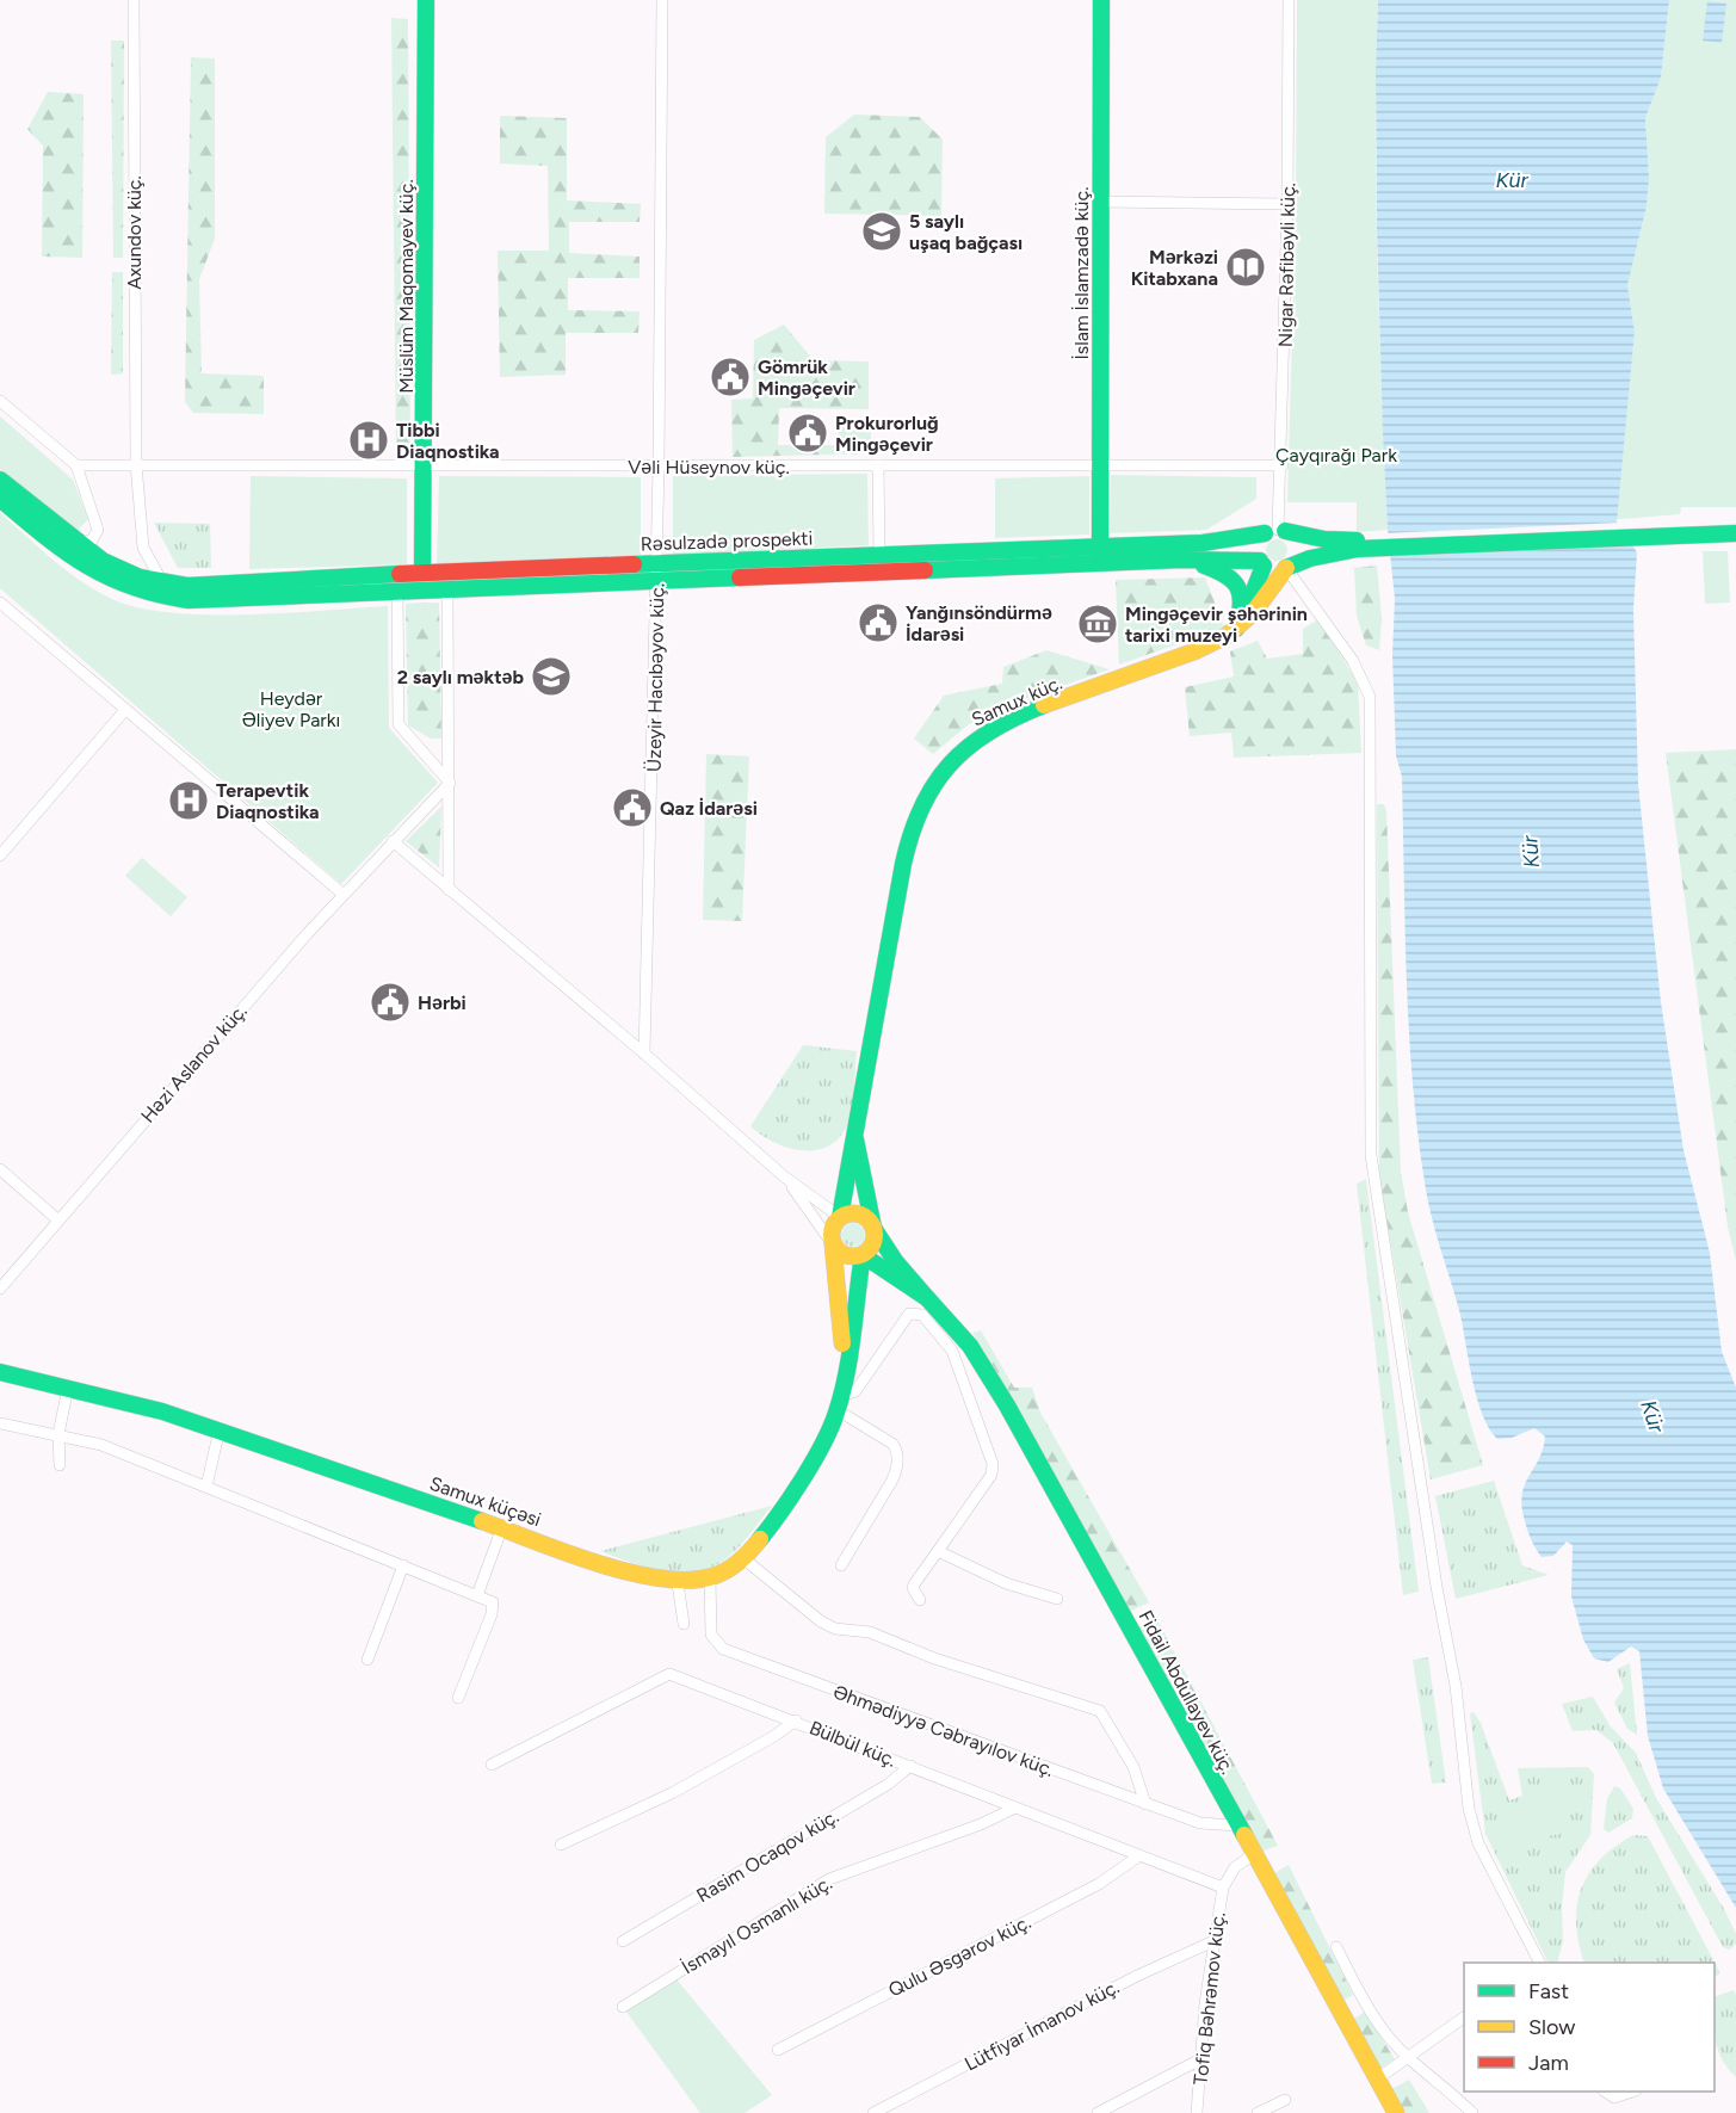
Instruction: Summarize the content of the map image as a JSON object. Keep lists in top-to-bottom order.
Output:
{
  "streets": {
    "main road": [
      "İslam İslamzadə küç.",
      "Müslüm Maqomayev küç.",
      "Rəsulzadə prospekti",
      "Samux küç.",
      "Samux küçəsi",
      "Fidail Abdullayev küç."
    ],
    "street": [
      "Axundov küç.",
      "Nigar Rəfibəyli küç.",
      "Vəli Hüseynov küç.",
      "Üzeyir Hacıbəyov küç.",
      "Həzi Aslanov küç.",
      "Əhmədiyyə Cəbrayılov küç.",
      "Bülbül küç.",
      "Rasim Ocaqov küç.",
      "İsmayıl Osmanlı küç.",
      "Qulu Əsgərov küç.",
      "Tofiq Bəhrəmov küç.",
      "Lütfiyar İmanov küç."
    ]
  },
  "crossings": [
    ["Axundov küç.", "Vəli Hüseynov küç."],
    ["Nigar Rəfibəyli küç.", "Vəli Hüseynov küç."],
    ["Nigar Rəfibəyli küç.", "Rəsulzadə prospekti"],
    ["Nigar Rəfibəyli küç.", "Samux küç."],
    ["İslam İslamzadə küç.", "Vəli Hüseynov küç."],
    ["İslam İslamzadə küç.", "Rəsulzadə prospekti"],
    ["Müslüm Maqomayev küç.", "Vəli Hüseynov küç."],
    ["Müslüm Maqomayev küç.", "Rəsulzadə prospekti"],
    ["Vəli Hüseynov küç.", "Üzeyir Hacıbəyov küç."],
    ["Rəsulzadə prospekti", "Üzeyir Hacıbəyov küç."],
    ["Rəsulzadə prospekti", "Samux küç."],
    ["Samux küçəsi", "Əhmədiyyə Cəbrayılov küç."],
    ["Fidail Abdullayev küç.", "Əhmədiyyə Cəbrayılov küç."],
    ["Fidail Abdullayev küç.", "Tofiq Bəhrəmov küç."],
    ["Bülbül küç.", "Rasim Ocaqov küç."],
    ["Bülbül küç.", "İsmayıl Osmanlı küç."],
    ["Bülbül küç.", "Qulu Əsgərov küç."],
    ["Bülbül küç.", "Tofiq Bəhrəmov küç."],
    ["Tofiq Bəhrəmov küç.", "Lütfiyar İmanov küç."]
  ],
  "water": ["Kür"],
  "parks": ["Çayqırağı Park", "Heydər Əliyev Parkı"],
  "places": {
    "school or university": ["5 saylı uşaq bağçası", "2 saylı məktəb"],
    "library": ["Mərkəzi Kitabxana"],
    "public building": [
      "Gömrük Mingəçevir",
      "Prokurorluğ Mingəçevir",
      "Yanğınsöndürmə İdarəsi",
      "Qaz İdarəsi",
      "Hərbi"
    ],
    "hospital": ["Tibbi Diaqnostika", "Terapevtik Diaqnostika"],
    "museum": ["Mingəçevir şəhərinin tarixi muzeyi"]
  },
  "legend": ["Fast", "Slow", "Jam"]
}
